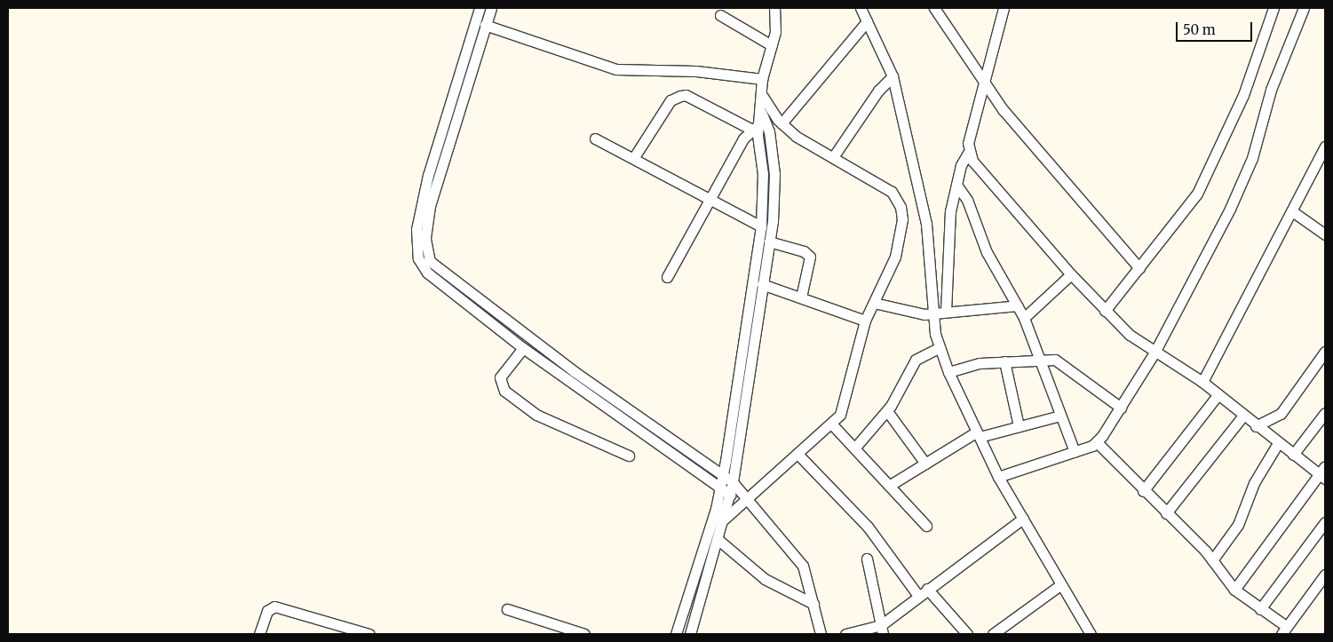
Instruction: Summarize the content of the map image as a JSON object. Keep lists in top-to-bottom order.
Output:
{
  "scale_bar": "50 m"
}
